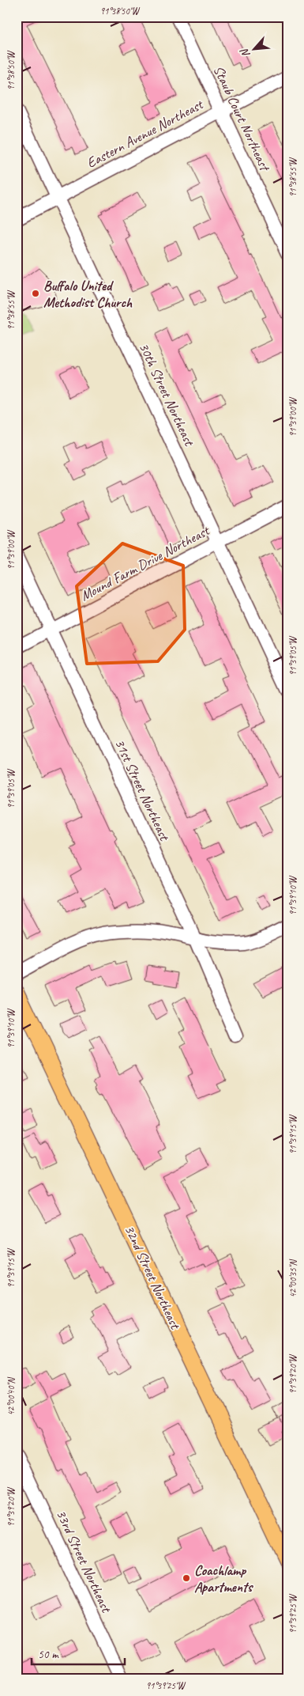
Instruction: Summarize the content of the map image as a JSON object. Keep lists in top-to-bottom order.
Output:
{
  "streets": {
    "main road": ["32nd Street Northeast"],
    "street": [
      "Staub Court Northeast",
      "Eastern Avenue Northeast",
      "30th Street Northeast",
      "Mound Farm Drive Northeast",
      "31st Street Northeast",
      "33rd Street Northeast"
    ]
  },
  "crossings": [
    ["Staub Court Northeast", "Eastern Avenue Northeast"],
    ["Eastern Avenue Northeast", "30th Street Northeast"],
    ["30th Street Northeast", "Mound Farm Drive Northeast"],
    ["Mound Farm Drive Northeast", "31st Street Northeast"]
  ],
  "places": ["Buffalo United Methodist Church", "Coachlamp Apartments"],
  "scale_bar": "50 m",
  "north": "bottom left",
  "coordinates": [
    "91°38'50\"W",
    "91°38'55\"W",
    "91°39'00\"W",
    "91°39'05\"W",
    "91°39'10\"W",
    "91°39'15\"W",
    "42°00'35\"N",
    "91°39'20\"W",
    "42°00'40\"N",
    "91°39'25\"W"
  ]
}
